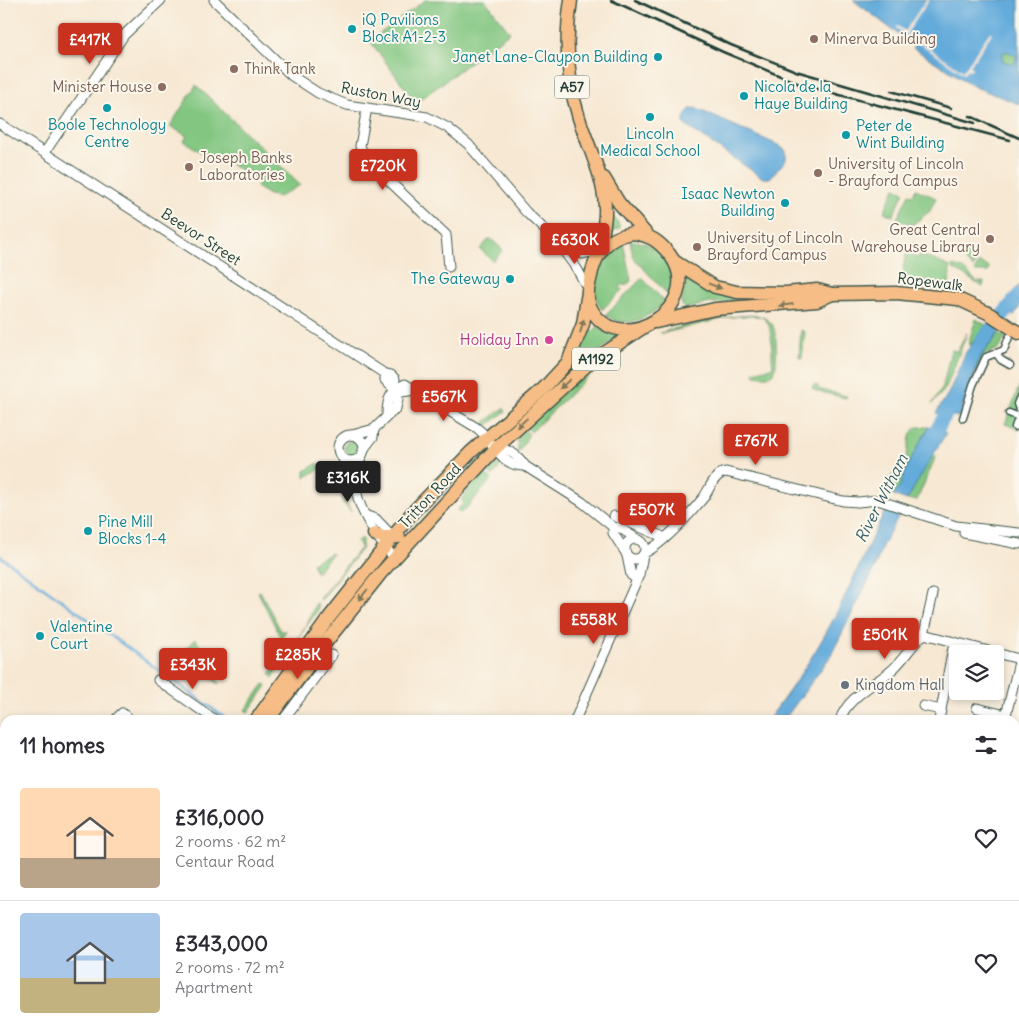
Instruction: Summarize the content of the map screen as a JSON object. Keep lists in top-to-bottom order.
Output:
{
  "streets": {
    "main road": [
      "A57",
      "Ropewalk",
      "A1192",
      "Tritton Road"
    ],
    "street": ["Ruston Way", "Beevor Street"]
  },
  "crossings": [
    ["Ruston Way", "Ropewalk"],
    ["Ruston Way", "Tritton Road"],
    ["Ropewalk", "Tritton Road"]
  ],
  "water": ["River Witham"],
  "places": [
    "iQ Pavilions Block A1-2-3",
    "Minerva Building",
    "Janet Lane-Claypon Building",
    "Think Tank",
    "Minister House",
    "Nicola de la Haye Building",
    "Boole Technology Centre",
    "Lincoln Medical School",
    "Peter de Wint Building",
    "Joseph Banks Laboratories",
    "University of Lincoln - Brayford Campus",
    "Isaac Newton Building",
    "Great Central Warehouse Library",
    "University of Lincoln Brayford Campus",
    "The Gateway",
    "Holiday Inn",
    "Pine Mill Blocks 1-4",
    "Valentine Court",
    "Kingdom Hall"
  ],
  "page": {
    "price": [
      "£417K",
      "£720K",
      "£630K",
      "£567K",
      "£767K",
      "£316K",
      "£507K",
      "£558K",
      "£501K",
      "£285K",
      "£343K"
    ],
    "heading": "11 homes",
    "list": [
      {
        "name": "£316,000",
        "note": "2 rooms · 62 m² · Centaur Road"
      },
      {
        "name": "£343,000",
        "note": "2 rooms · 72 m² · Apartment"
      }
    ]
  }
}
